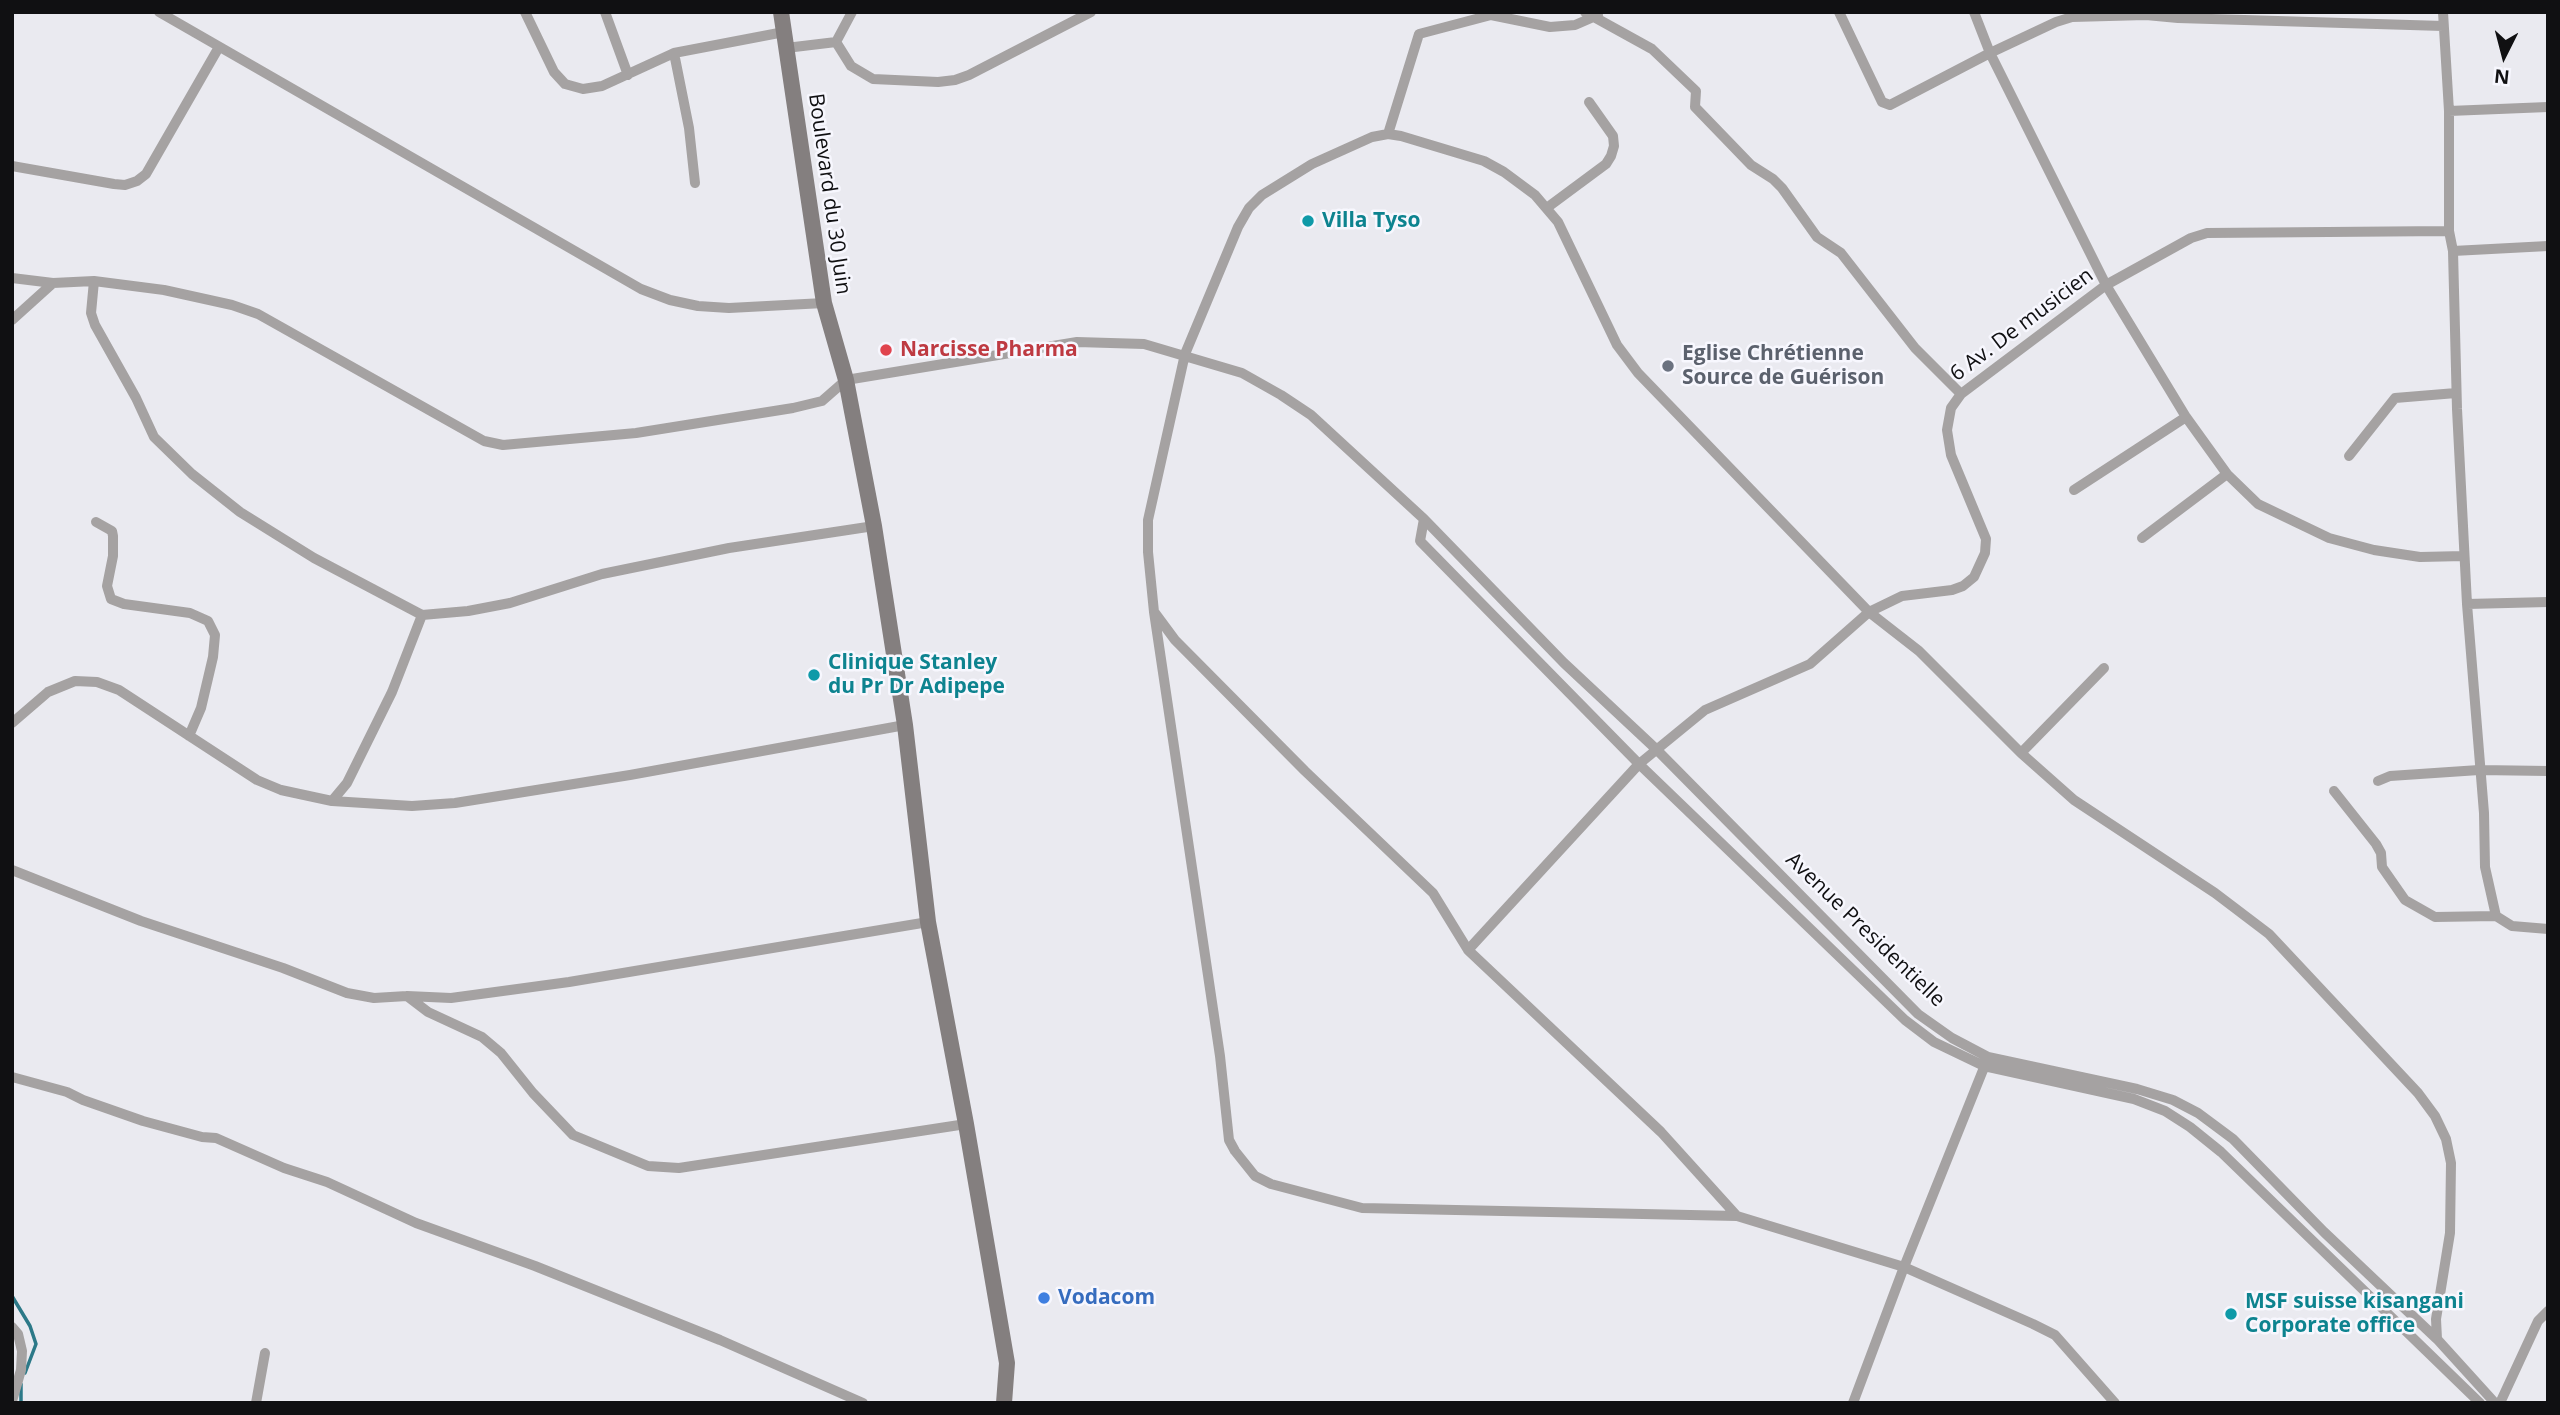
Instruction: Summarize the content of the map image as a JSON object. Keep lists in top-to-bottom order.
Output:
{
  "streets": {
    "street": ["Boulevard du 30 Juin", "6 Av. De musicien", "Avenue Presidentielle"]
  },
  "crossings": [
    ["Boulevard du 30 Juin", "Avenue Presidentielle"],
    ["6 Av. De musicien", "Avenue Presidentielle"]
  ],
  "places": [
    "Villa Tyso",
    "Narcisse Pharma",
    "Eglise Chrétienne Source de Guérison",
    "Clinique Stanley du Pr Dr Adipepe",
    "Vodacom",
    "MSF suisse kisangani Corporate office"
  ],
  "north": "bottom"
}
